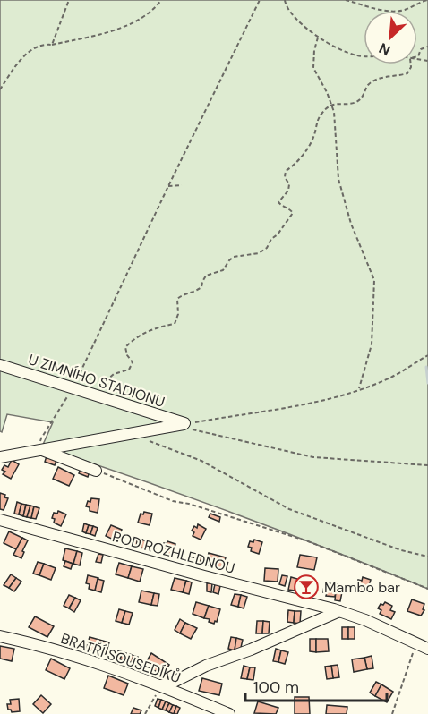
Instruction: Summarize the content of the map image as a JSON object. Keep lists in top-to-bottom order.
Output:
{
  "streets": {
    "street": ["U ZIMNÍHO STADIONU", "POD ROZHLEDNOU", "BRATŘÍ SOUSEDÍKŮ"]
  },
  "places": {
    "bar": ["Mambo bar"]
  },
  "scale_bar": "100 m",
  "north": "bottom left"
}
